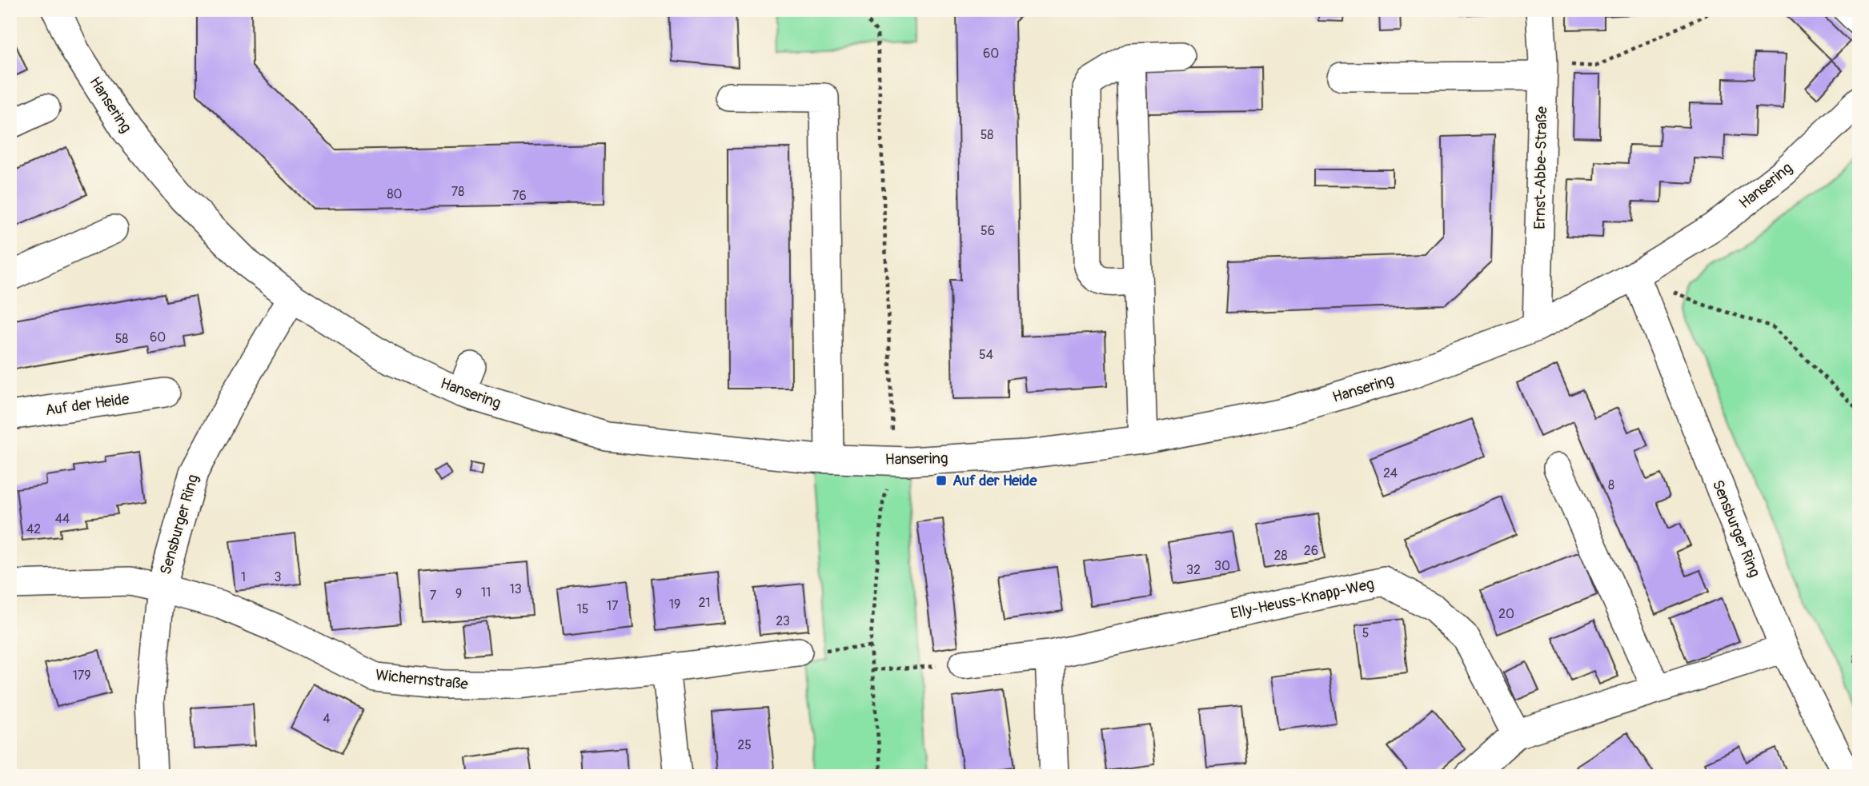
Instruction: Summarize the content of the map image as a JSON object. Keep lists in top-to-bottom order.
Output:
{
  "streets": {
    "street": [
      "Hansering",
      "Ernst-Abbe-Straße",
      "Auf der Heide",
      "Sensburger Ring",
      "Elly-Heuss-Knapp-Weg",
      "Wichernstraße"
    ]
  },
  "crossings": [
    ["Hansering", "Ernst-Abbe-Straße"],
    ["Hansering", "Sensburger Ring"],
    ["Sensburger Ring", "Wichernstraße"]
  ],
  "places": {
    "transit": ["Auf der Heide"]
  },
  "house_numbers": [
    "60",
    "58",
    "78",
    "80",
    "76",
    "56",
    "60",
    "58",
    "54",
    "24",
    "8",
    "44",
    "42",
    "26",
    "28",
    "30",
    "32",
    "1",
    "3",
    "13",
    "11",
    "9",
    "7",
    "21",
    "19",
    "17",
    "15",
    "20",
    "23",
    "5",
    "179",
    "4",
    "25"
  ]
}
